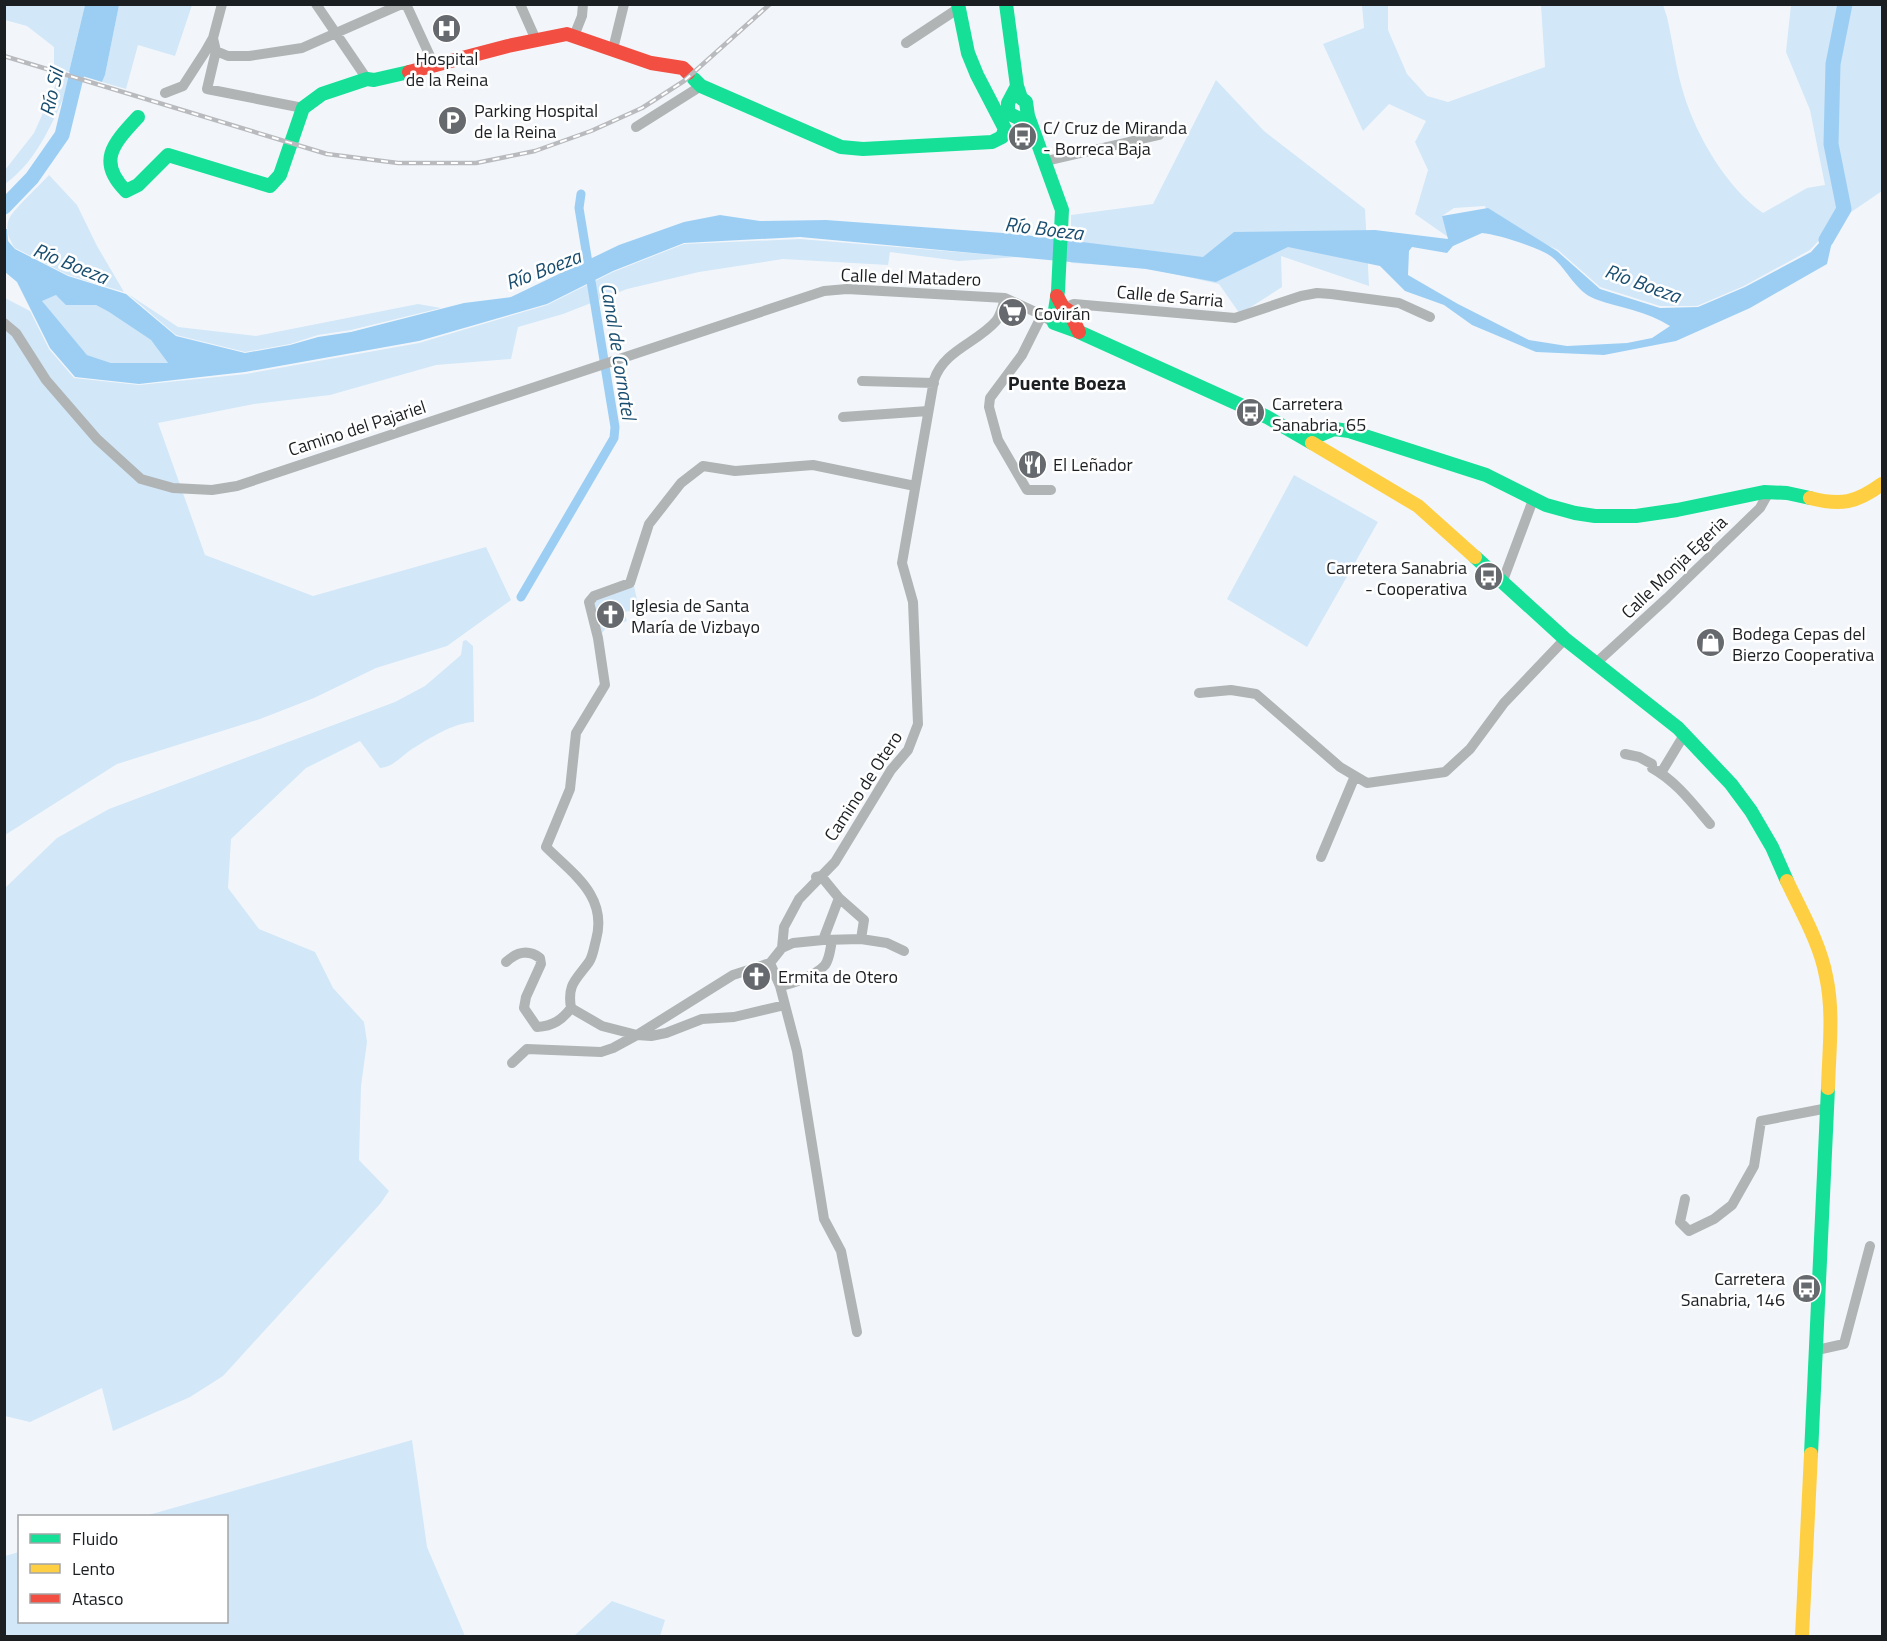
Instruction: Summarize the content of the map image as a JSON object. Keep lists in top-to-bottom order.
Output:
{
  "streets": {
    "street": [
      "Calle del Matadero",
      "Calle de Sarria",
      "Camino del Pajariel",
      "Calle Monja Egeria",
      "Camino de Otero"
    ]
  },
  "crossings": [
    ["Calle del Matadero", "Calle de Sarria"],
    ["Calle del Matadero", "Camino del Pajariel"],
    ["Calle del Matadero", "Camino de Otero"]
  ],
  "districts": ["Puente Boeza"],
  "water": ["Río Sil", "Río Boeza", "Canal de Cornatel"],
  "places": {
    "hospital": ["Hospital de la Reina"],
    "parking": ["Parking Hospital de la Reina"],
    "bus stop": [
      "C/ Cruz de Miranda - Borreca Baja",
      "Carretera Sanabria, 65",
      "Carretera Sanabria - Cooperativa",
      "Carretera Sanabria, 146"
    ],
    "supermarket": ["Covirán"],
    "restaurant": ["El Leñador"],
    "church": ["Iglesia de Santa María de Vizbayo", "Ermita de Otero"],
    "shop": ["Bodega Cepas del Bierzo Cooperativa"]
  },
  "legend": ["Fluido", "Lento", "Atasco"]
}
